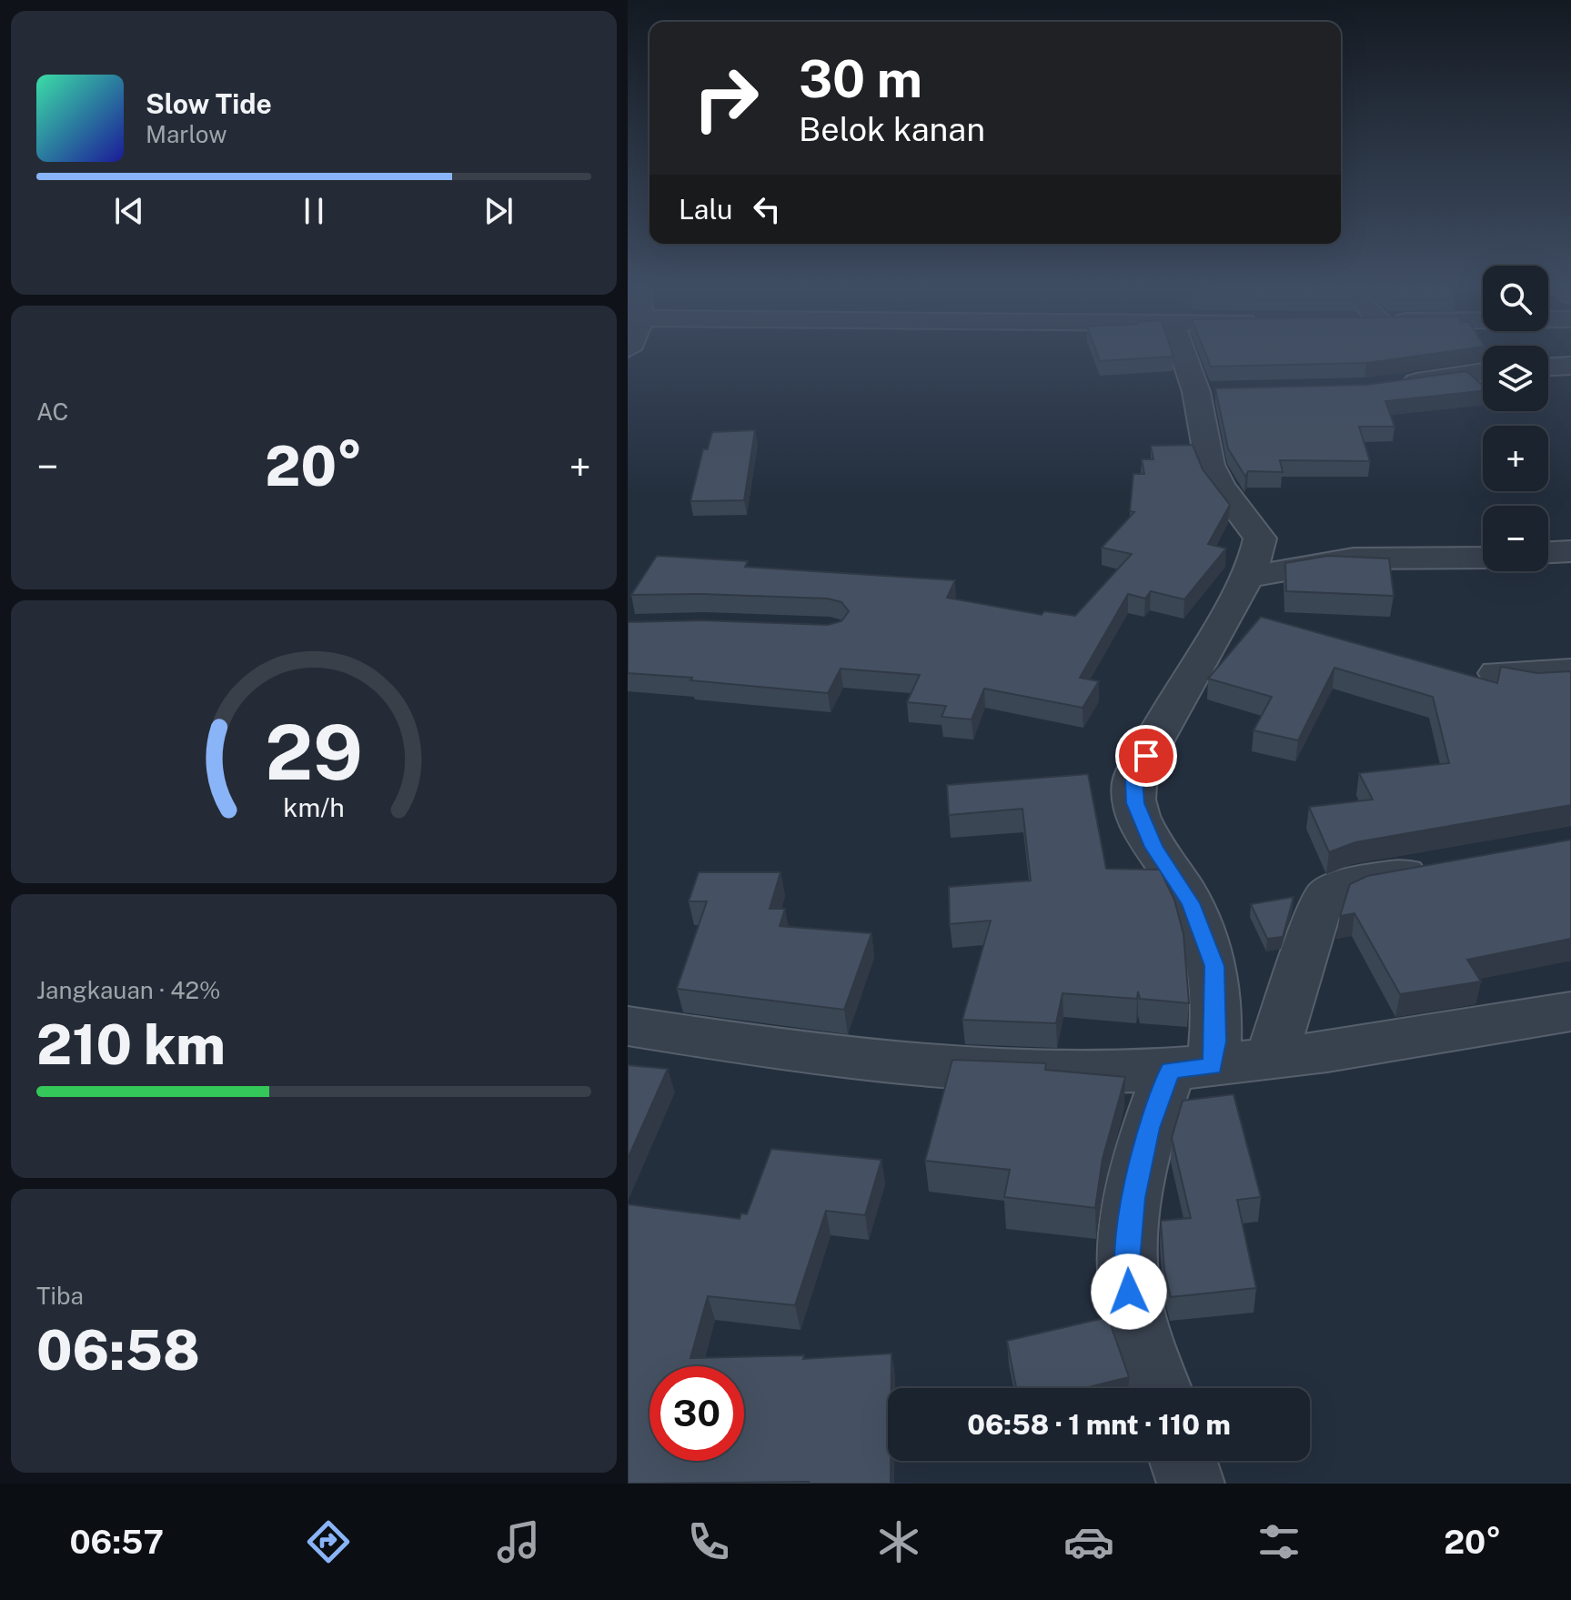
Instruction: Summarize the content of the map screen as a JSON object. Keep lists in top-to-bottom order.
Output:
{
  "page": {
    "turn": ["30 m", "Belok kanan"],
    "song": ["Slow Tide", "Marlow"],
    "then": "Lalu",
    "map_buttons": ["+", "−"],
    "tile": [
      "AC",
      ["Jangkauan · 42%", "210 km"],
      ["Tiba", "06:58"]
    ],
    "heat": ["−", "20°", "+"],
    "limit": "30",
    "trip": "06:58 · 1 mnt · 110 m",
    "tabs": ["06:57", "20°"],
    "gauge": ["29", "km/h"]
  }
}
